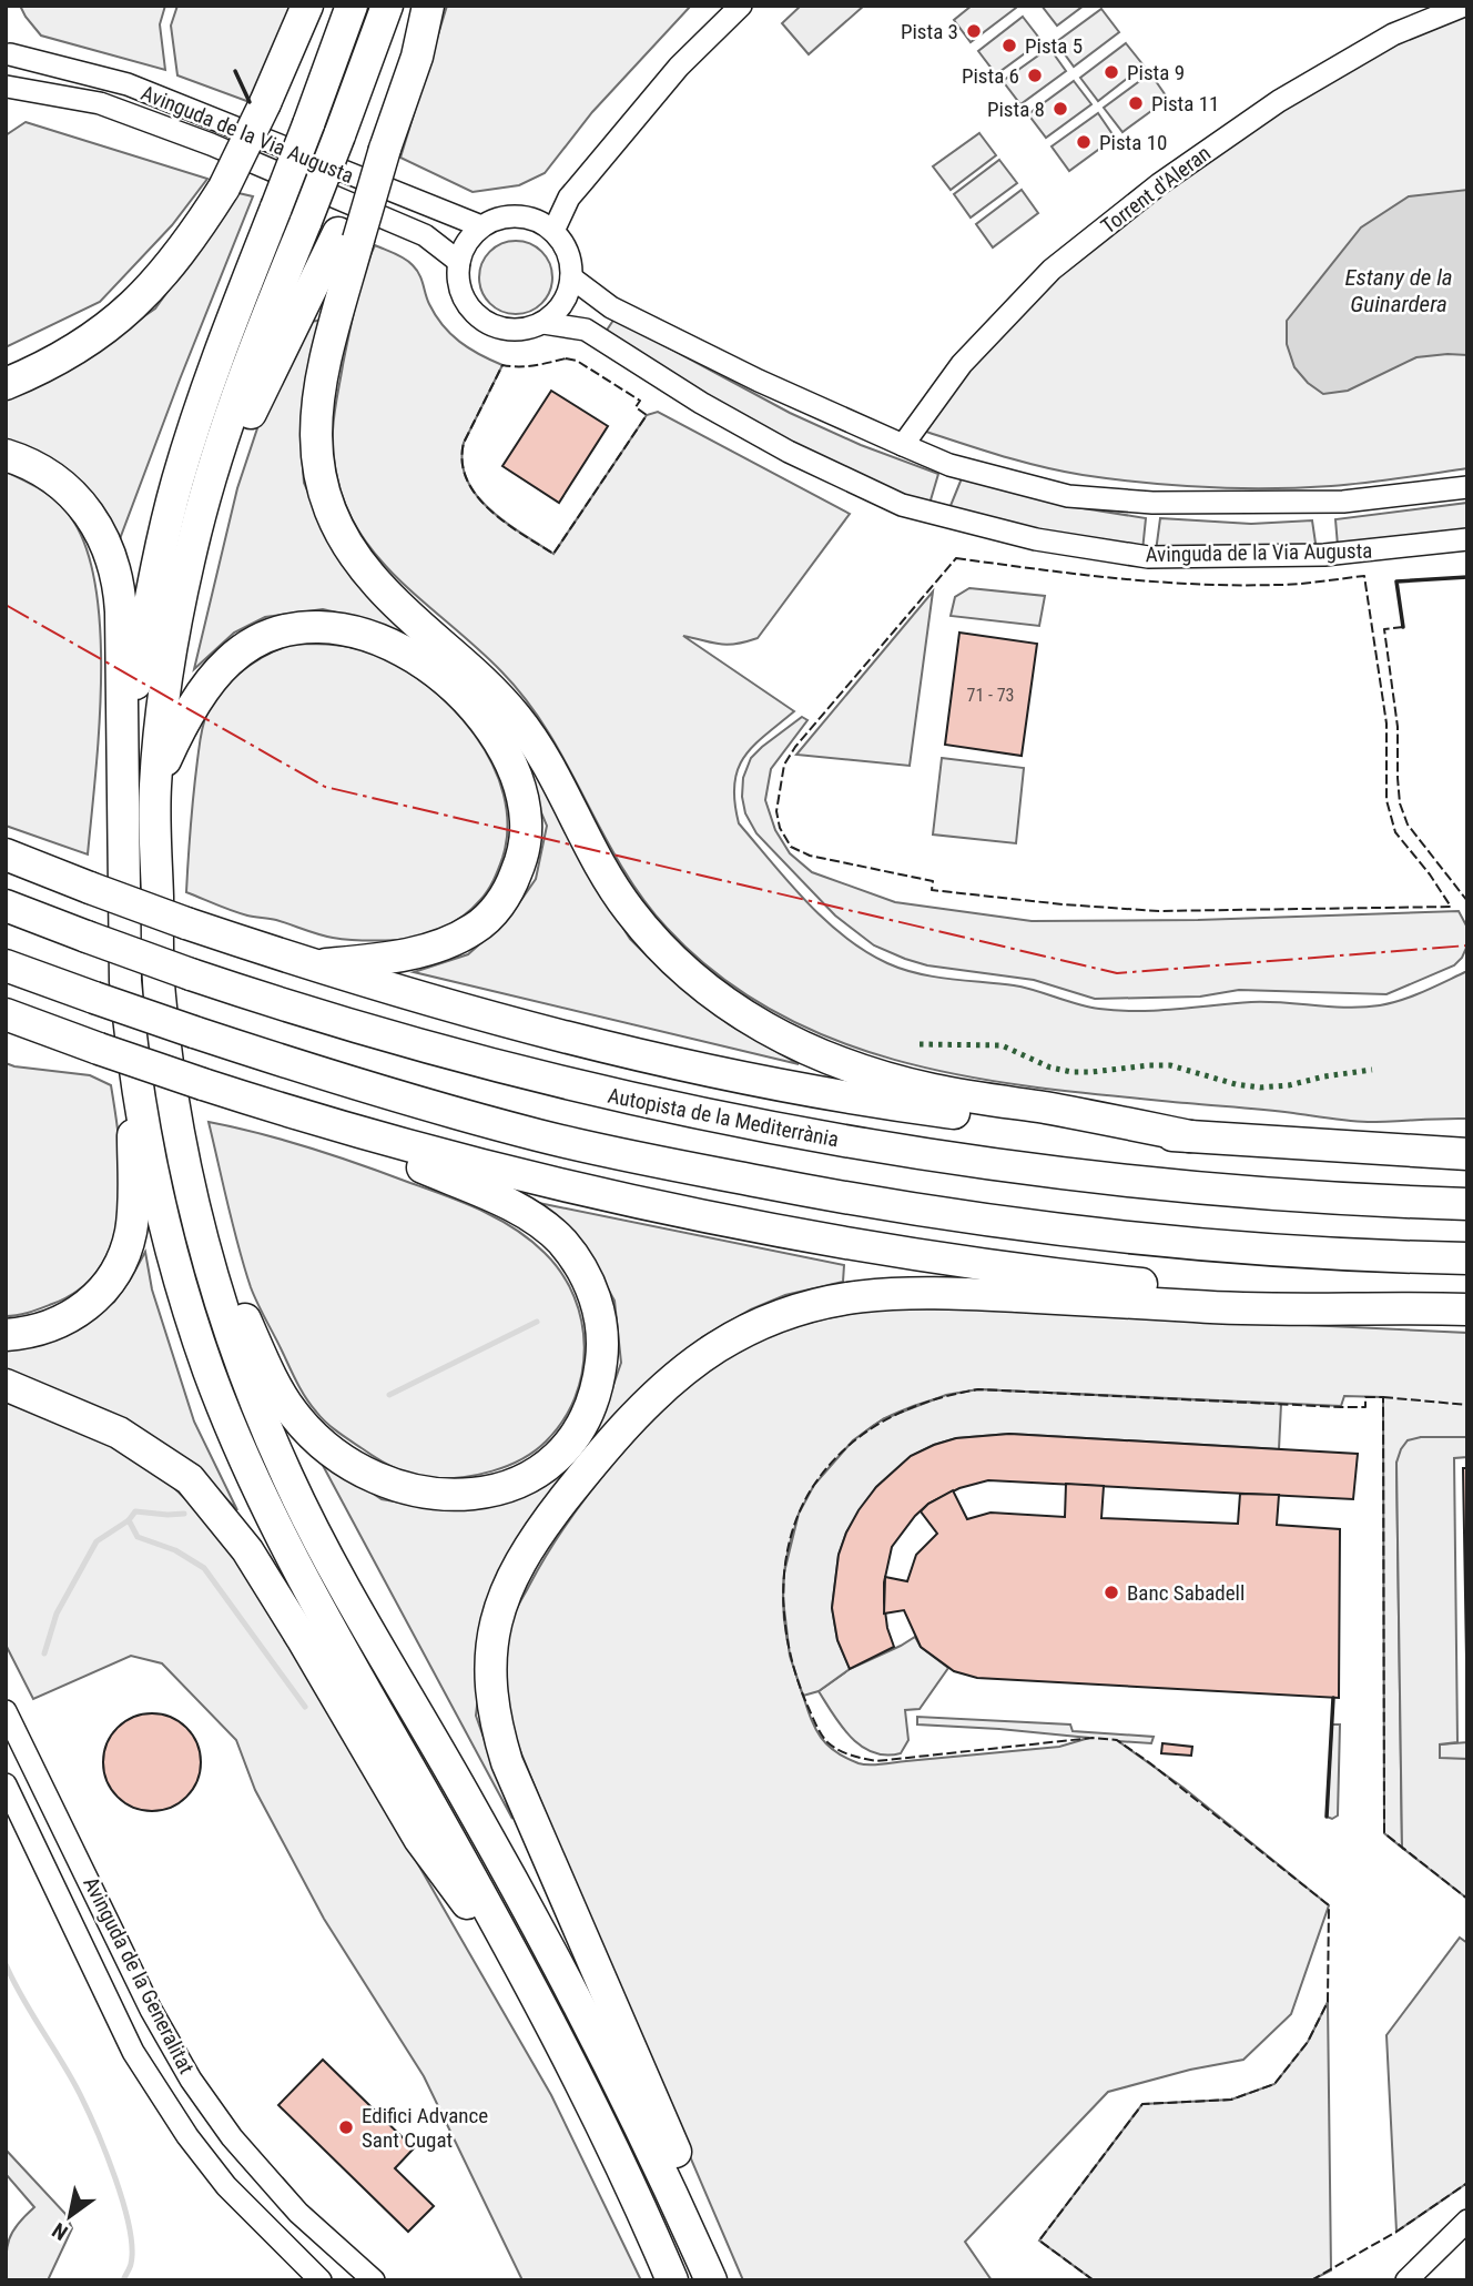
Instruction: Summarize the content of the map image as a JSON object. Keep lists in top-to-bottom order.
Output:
{
  "streets": {
    "highway": ["Autopista de la Mediterrània"],
    "street": ["Avinguda de la Via Augusta", "Torrent d'Aleran", "Avinguda de la Generalitat"]
  },
  "water": ["Estany de la Guinardera"],
  "places": [
    "Pista 3",
    "Pista 5",
    "Pista 9",
    "Pista 6",
    "Pista 11",
    "Pista 8",
    "Pista 10",
    "Banc Sabadell",
    "Edifici Advance Sant Cugat"
  ],
  "house_numbers": ["71 - 73"],
  "north": "bottom left"
}
